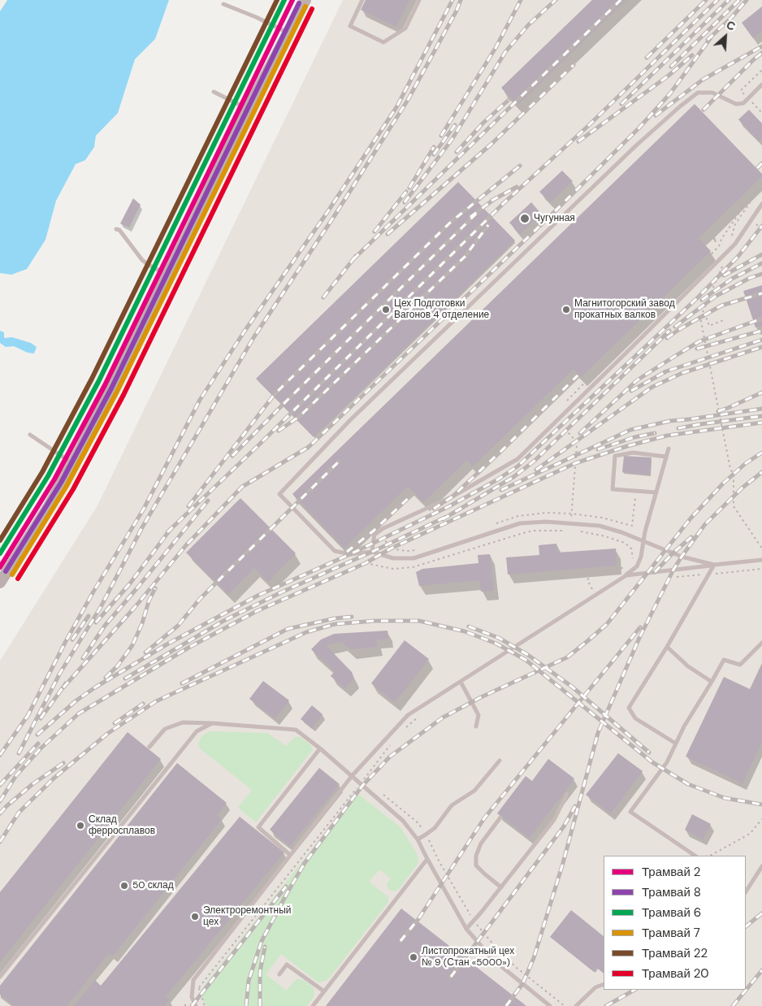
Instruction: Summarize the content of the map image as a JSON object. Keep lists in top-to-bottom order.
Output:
{
  "places": [
    "Чугунная",
    "Цех Подготовки Вагонов 4 отделение",
    "Магнитогорский завод прокатных валков",
    "Склад ферросплавов",
    "50 склад",
    "Электроремонтный цех",
    "Листопрокатный цех № 9 (Стан «5000»)"
  ],
  "lines": [
    "tram line 2",
    "tram line 6",
    "tram line 22",
    "tram line 8",
    "tram line 7",
    "tram line 20"
  ],
  "legend": [
    "Трамвай 2",
    "Трамвай 8",
    "Трамвай 6",
    "Трамвай 7",
    "Трамвай 22",
    "Трамвай 20"
  ],
  "north": "top right"
}
